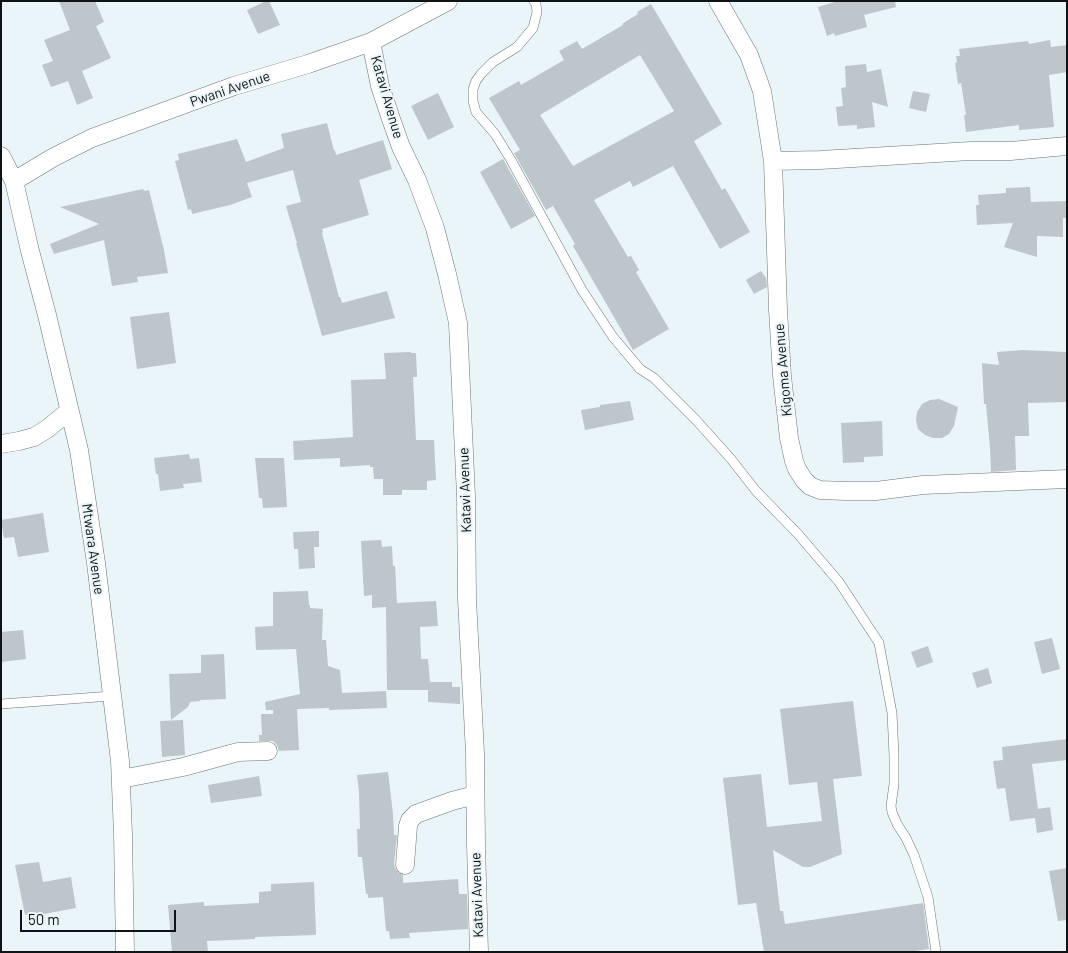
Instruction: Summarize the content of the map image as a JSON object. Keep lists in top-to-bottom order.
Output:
{
  "streets": {
    "street": [
      "Pwani Avenue",
      "Katavi Avenue",
      "Kigoma Avenue",
      "Mtwara Avenue"
    ]
  },
  "crossings": [
    ["Pwani Avenue", "Katavi Avenue"],
    ["Pwani Avenue", "Mtwara Avenue"]
  ],
  "scale_bar": "50 m"
}
